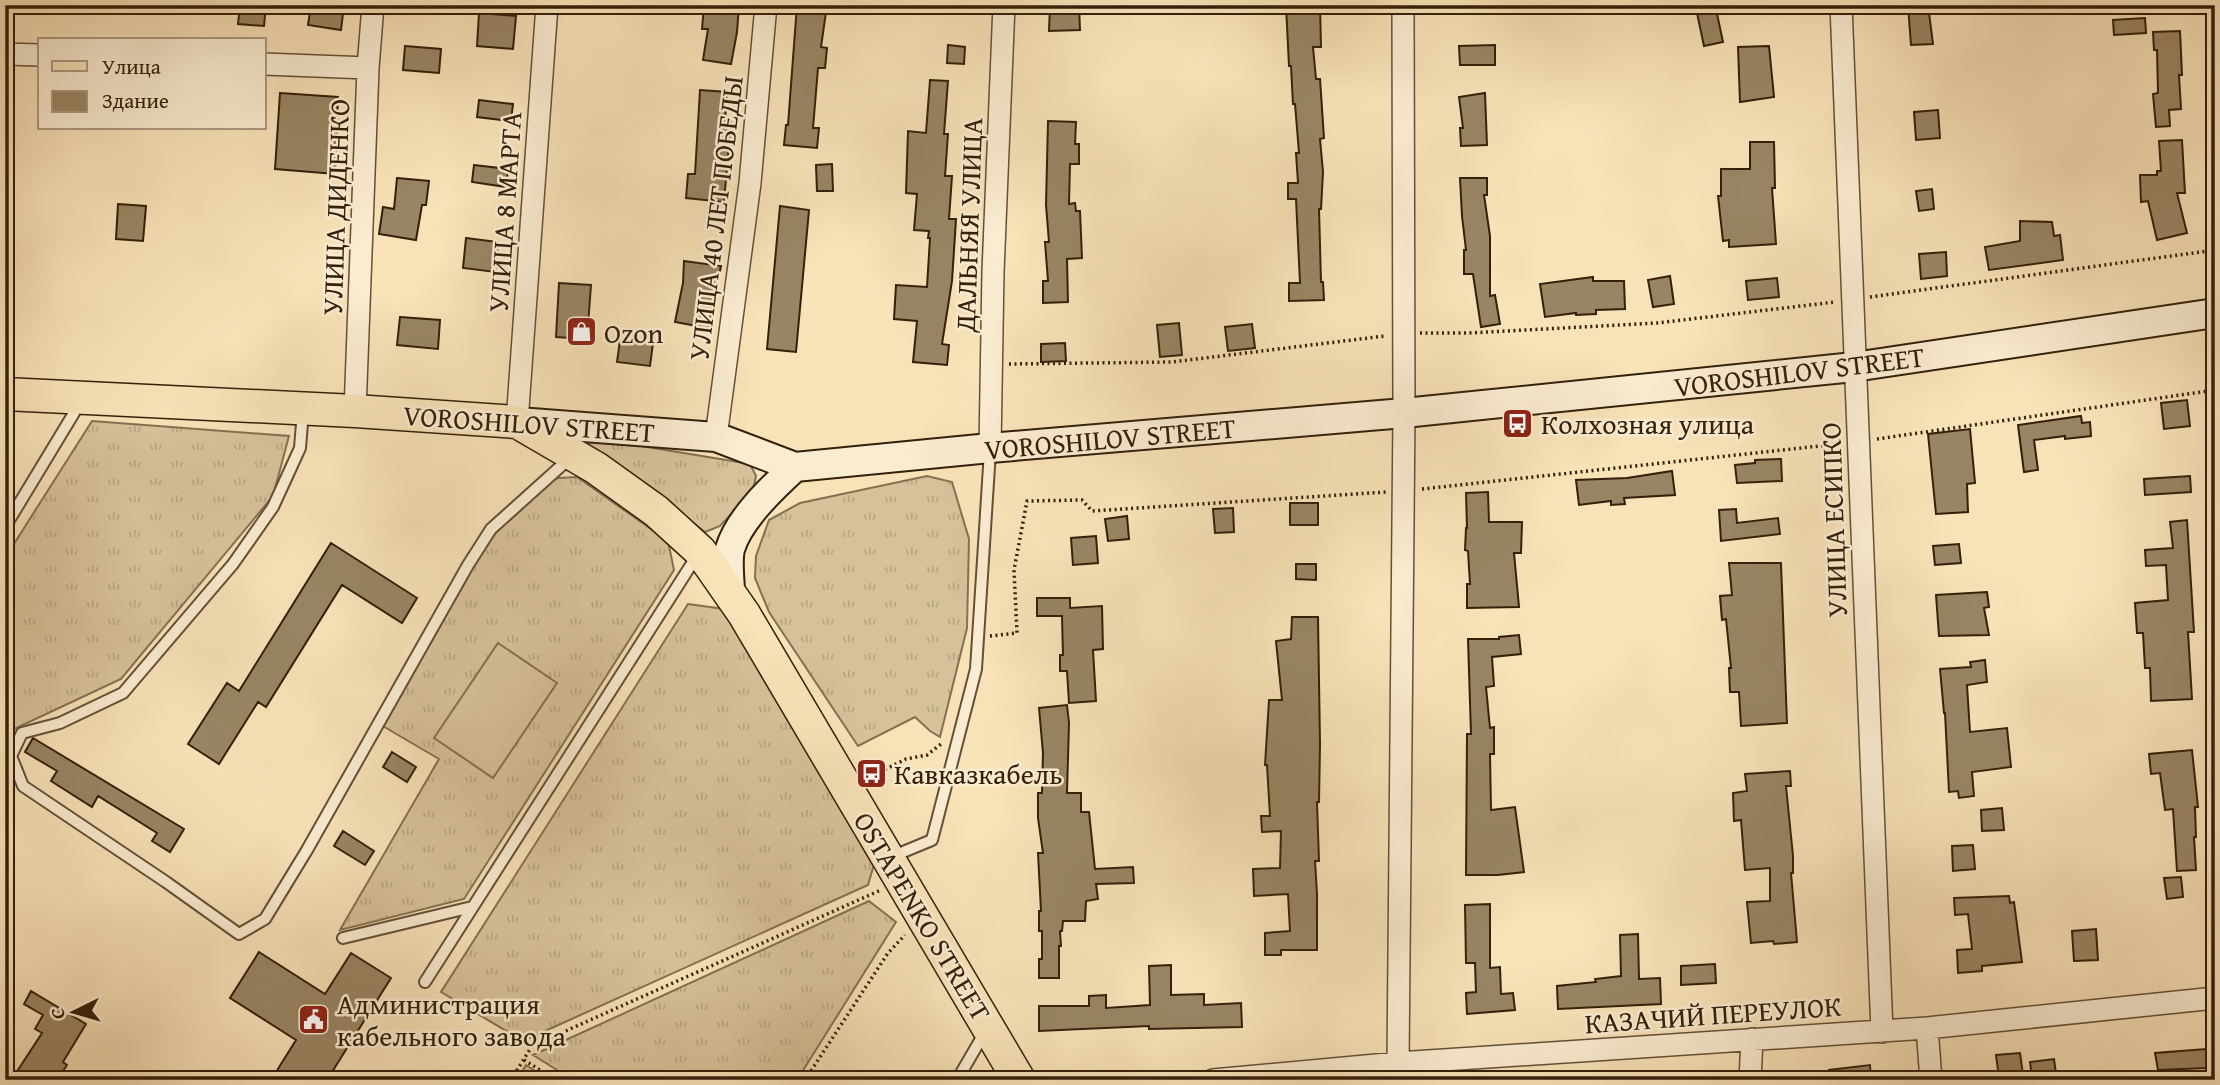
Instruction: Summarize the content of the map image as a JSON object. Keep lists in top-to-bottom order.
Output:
{
  "streets": {
    "main road": ["VOROSHILOV STREET", "OSTAPENKO STREET"],
    "street": [
      "УЛИЦА ДИДЕНКО",
      "УЛИЦА 8 МАРТА",
      "УЛИЦА 40 ЛЕТ ПОБЕДЫ",
      "ДАЛЬНЯЯ УЛИЦА",
      "УЛИЦА ЕСИПКО",
      "КАЗАЧИЙ ПЕРЕУЛОК"
    ]
  },
  "crossings": [
    ["УЛИЦА ДИДЕНКО", "VOROSHILOV STREET"],
    ["УЛИЦА 8 МАРТА", "VOROSHILOV STREET"],
    ["УЛИЦА 8 МАРТА", "OSTAPENKO STREET"],
    ["УЛИЦА 40 ЛЕТ ПОБЕДЫ", "VOROSHILOV STREET"],
    ["ДАЛЬНЯЯ УЛИЦА", "VOROSHILOV STREET"],
    ["VOROSHILOV STREET", "УЛИЦА ЕСИПКО"],
    ["VOROSHILOV STREET", "OSTAPENKO STREET"],
    ["УЛИЦА ЕСИПКО", "КАЗАЧИЙ ПЕРЕУЛОК"]
  ],
  "places": {
    "shop": ["Ozon"],
    "bus stop": ["Колхозная улица", "Кавказкабель"],
    "public building": ["Администрация кабельного завода"]
  },
  "legend": ["Улица", "Здание"],
  "north": "left"
}
